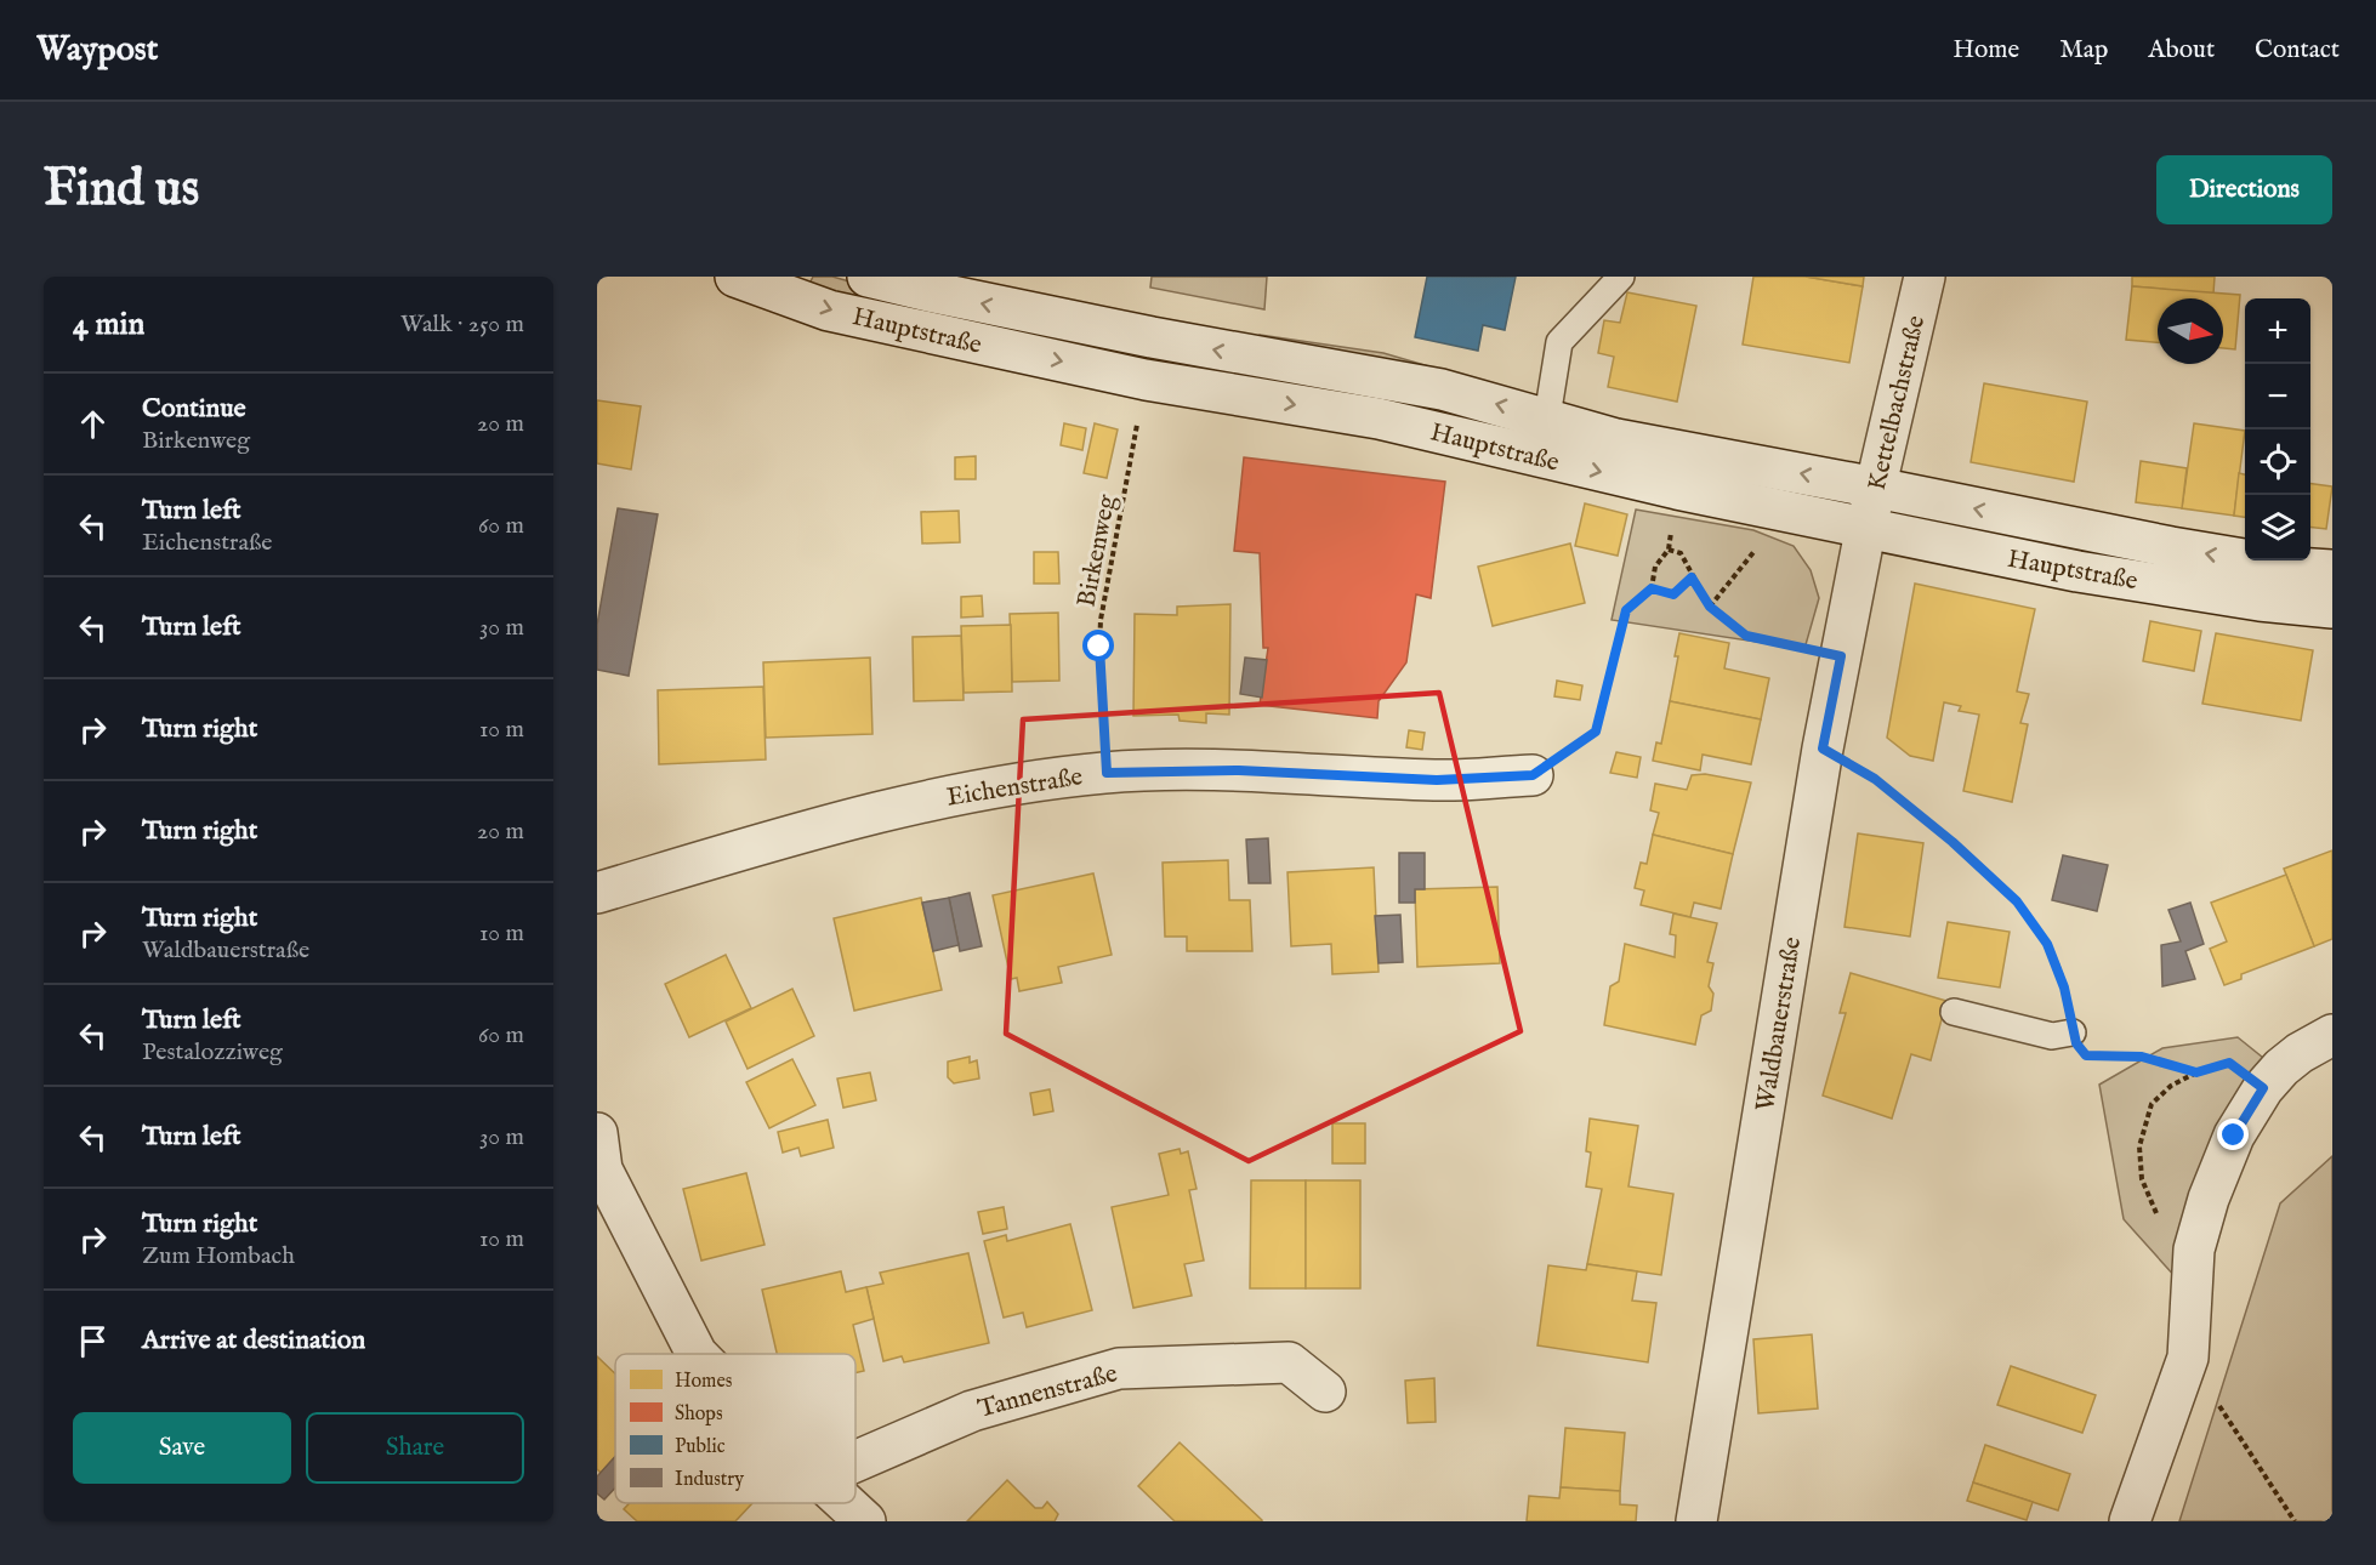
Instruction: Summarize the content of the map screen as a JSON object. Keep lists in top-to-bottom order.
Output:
{
  "streets": {
    "street": [
      "Hauptstraße",
      "Kettelbachstraße",
      "Eichenstraße",
      "Waldbauerstraße",
      "Tannenstraße"
    ],
    "path": ["Birkenweg"]
  },
  "crossings": [
    ["Hauptstraße", "Kettelbachstraße"],
    ["Hauptstraße", "Birkenweg"],
    ["Hauptstraße", "Waldbauerstraße"],
    ["Kettelbachstraße", "Waldbauerstraße"],
    ["Birkenweg", "Eichenstraße"]
  ],
  "legend": [
    "Homes",
    "Shops",
    "Public",
    "Industry"
  ],
  "north": "right",
  "page": {
    "header": "Waypost",
    "nav": [
      "Home",
      "Map",
      "About",
      "Contact"
    ],
    "buttons": [
      "Directions",
      ["Save", "Share"]
    ],
    "title": "Find us",
    "heading": ["4 min", "Walk · 250 m"],
    "map_buttons": ["+", "−"],
    "list": [
      ["Continue", "Birkenweg", "20 m"],
      ["Turn left", "Eichenstraße", "60 m"],
      ["Turn left", "30 m"],
      ["Turn right", "10 m"],
      ["Turn right", "20 m"],
      ["Turn right", "Waldbauerstraße", "10 m"],
      ["Turn left", "Pestalozziweg", "60 m"],
      ["Turn left", "30 m"],
      ["Turn right", "Zum Hombach", "10 m"],
      "Arrive at destination"
    ]
  }
}
